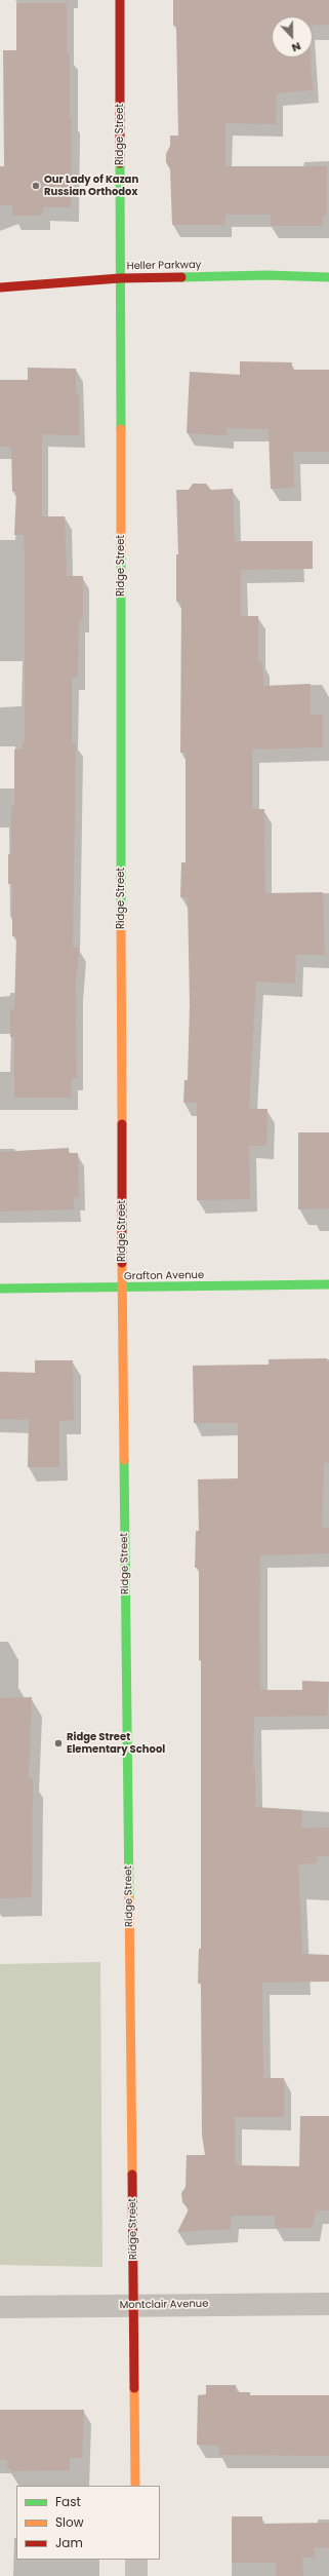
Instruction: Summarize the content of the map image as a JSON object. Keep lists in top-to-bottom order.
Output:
{
  "streets": {
    "street": [
      "Ridge Street",
      "Heller Parkway",
      "Grafton Avenue",
      "Montclair Avenue"
    ]
  },
  "crossings": [
    ["Ridge Street", "Heller Parkway"],
    ["Ridge Street", "Grafton Avenue"],
    ["Ridge Street", "Montclair Avenue"]
  ],
  "places": ["Our Lady of Kazan Russian Orthodox", "Ridge Street Elementary School"],
  "legend": ["Fast", "Slow", "Jam"],
  "north": "bottom"
}
